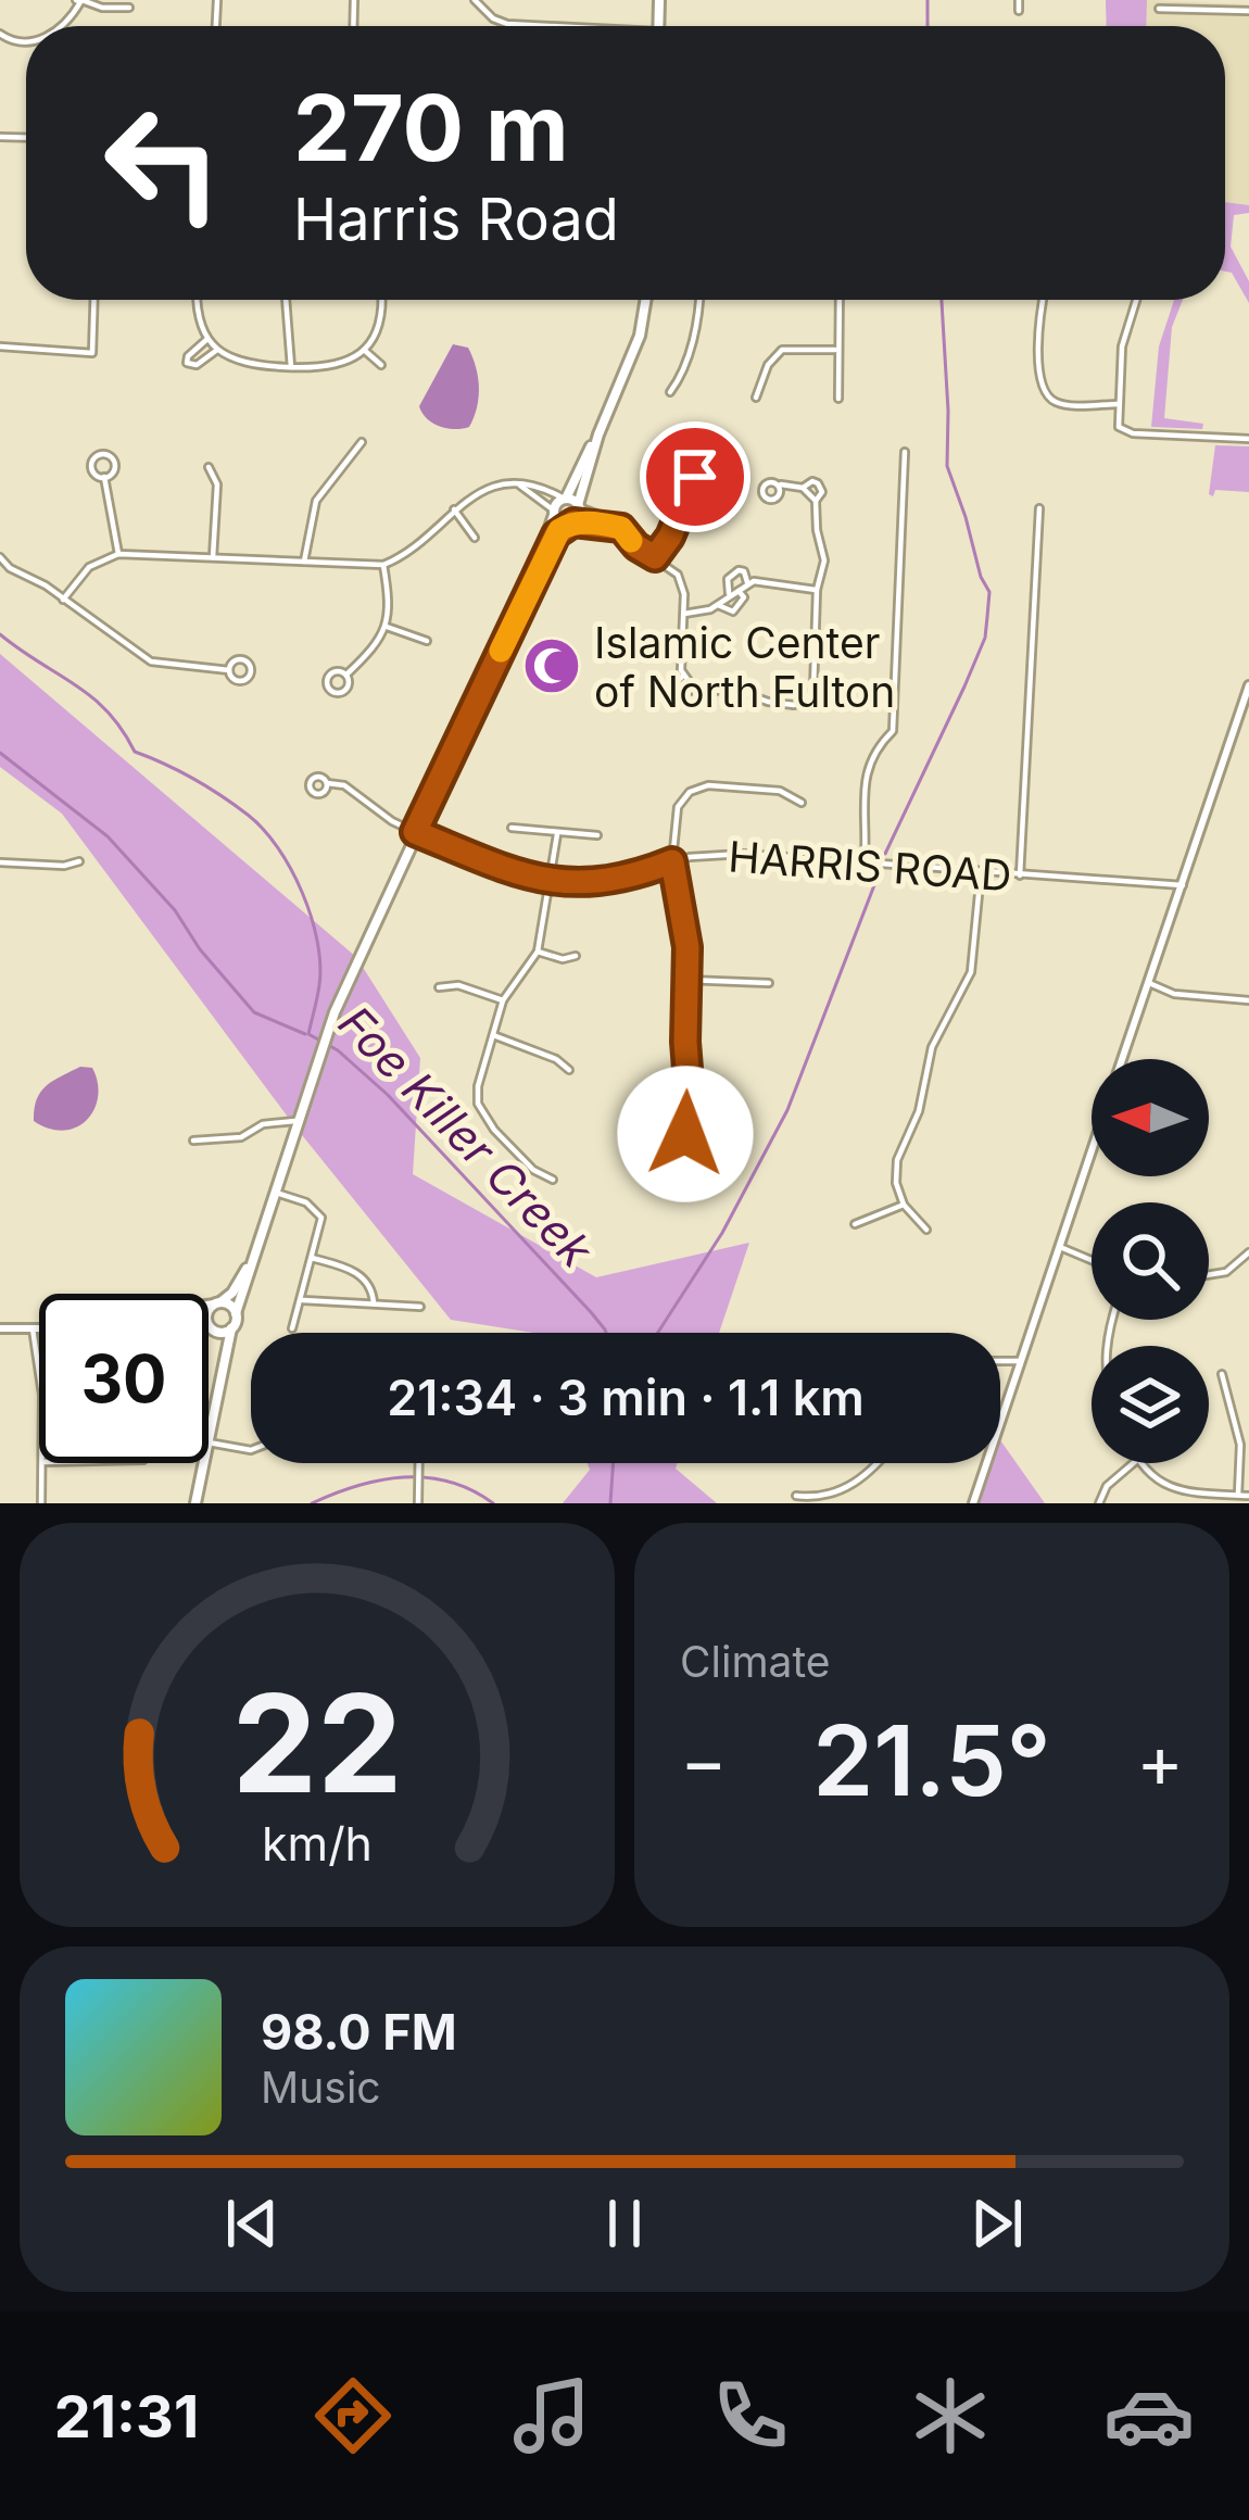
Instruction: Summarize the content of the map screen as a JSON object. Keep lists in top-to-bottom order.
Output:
{
  "streets": {
    "street": ["HARRIS ROAD"]
  },
  "water": ["Foe Killer Creek"],
  "places": {
    "mosque": ["Islamic Center of North Fulton"]
  },
  "north": "left",
  "page": {
    "turn": ["270 m", "Harris Road"],
    "limit": "30",
    "trip": "21:34 · 3 min · 1.1 km",
    "tile": "Climate",
    "heat": ["−", "21.5°", "+"],
    "song": ["98.0 FM", "Music"],
    "tabs": "21:31",
    "gauge": ["22", "km/h"]
  }
}
